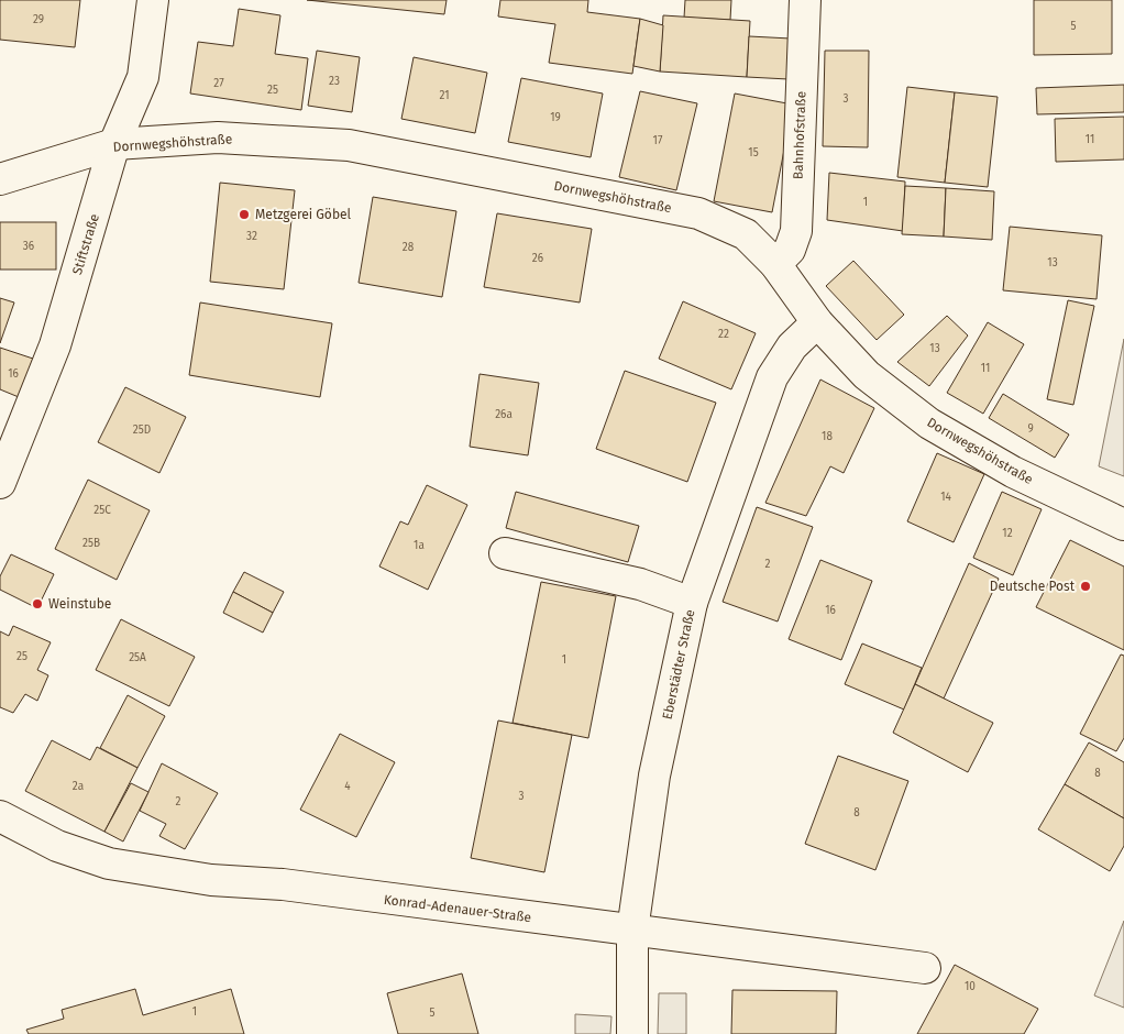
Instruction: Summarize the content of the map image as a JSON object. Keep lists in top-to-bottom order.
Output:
{
  "streets": {
    "street": [
      "Bahnhofstraße",
      "Dornwegshöhstraße",
      "Stiftstraße",
      "Eberstädter Straße",
      "Konrad-Adenauer-Straße"
    ]
  },
  "crossings": [
    ["Bahnhofstraße", "Dornwegshöhstraße"],
    ["Dornwegshöhstraße", "Stiftstraße"],
    ["Dornwegshöhstraße", "Eberstädter Straße"],
    ["Eberstädter Straße", "Konrad-Adenauer-Straße"]
  ],
  "places": ["Metzgerei Göbel", "Deutsche Post", "Weinstube"],
  "house_numbers": [
    "29",
    "5",
    "23",
    "27",
    "25",
    "21",
    "3",
    "19",
    "11",
    "17",
    "15",
    "1",
    "32",
    "36",
    "28",
    "26",
    "13",
    "22",
    "13",
    "11",
    "16",
    "26a",
    "9",
    "25D",
    "18",
    "14",
    "25C",
    "12",
    "25B",
    "1a",
    "2",
    "16",
    "25",
    "25A",
    "1",
    "8",
    "2a",
    "4",
    "3",
    "2",
    "8",
    "10",
    "1",
    "5"
  ]
}
